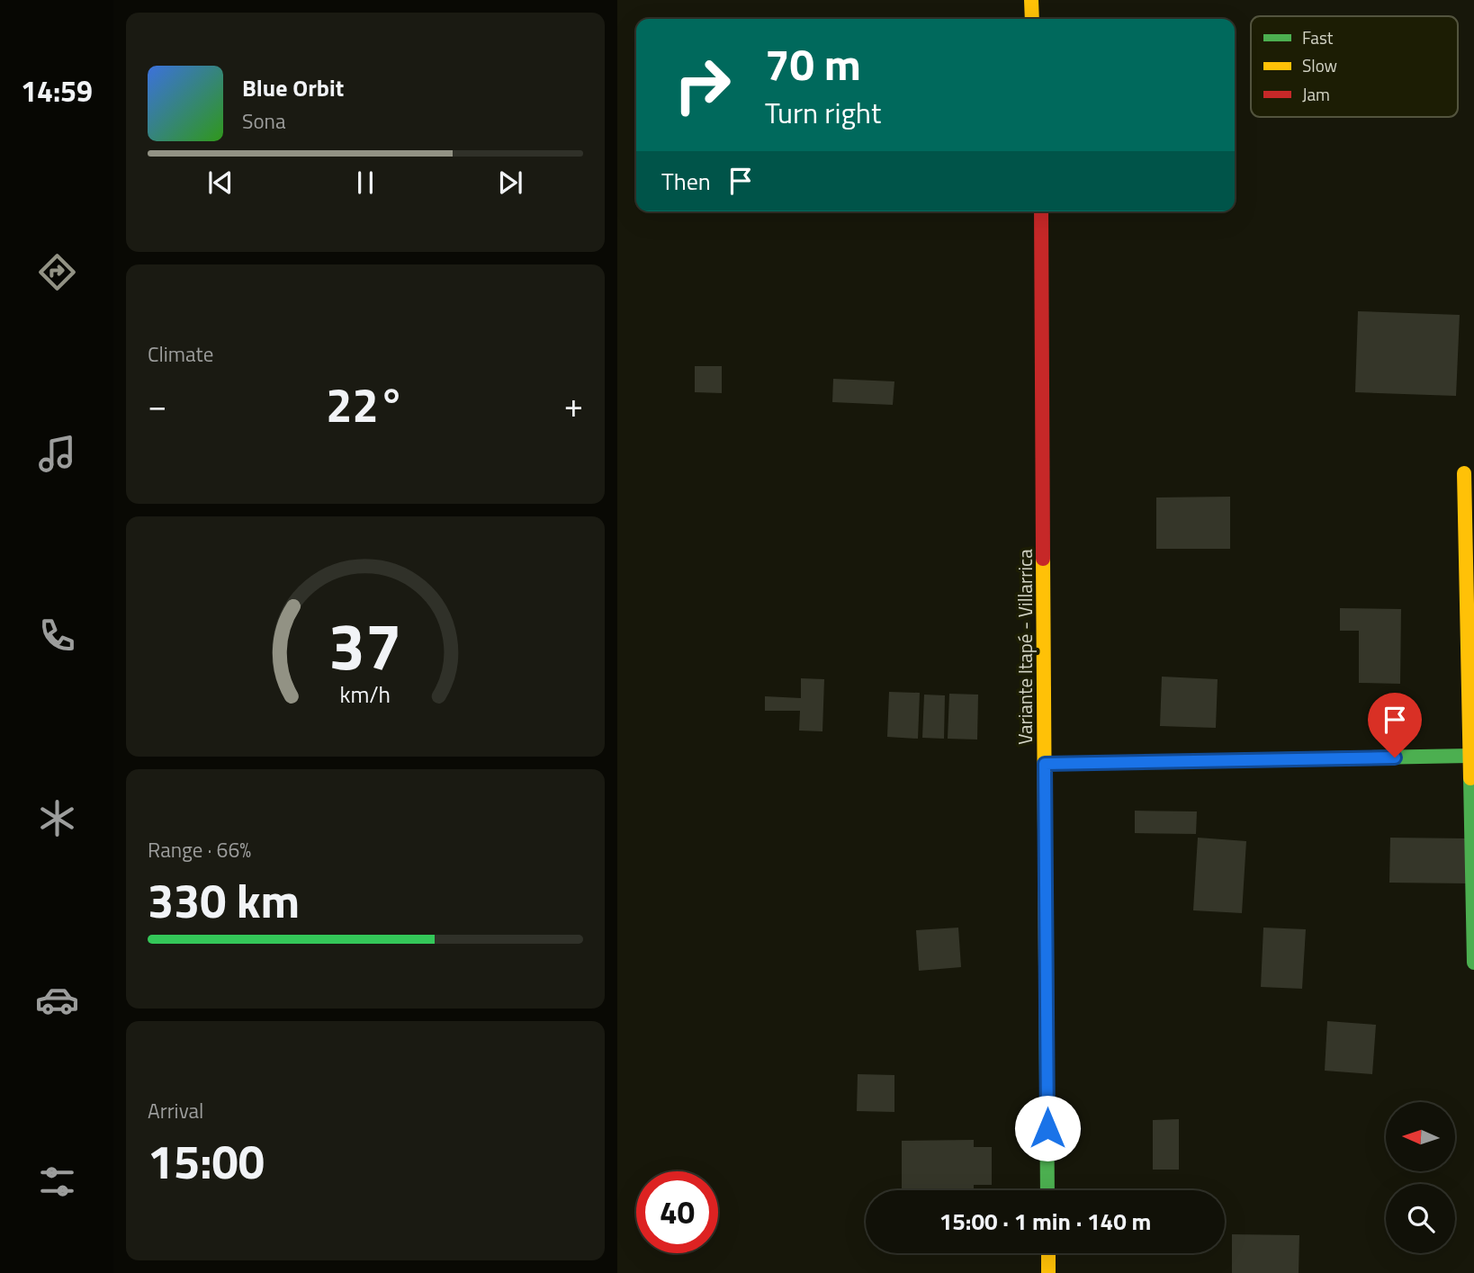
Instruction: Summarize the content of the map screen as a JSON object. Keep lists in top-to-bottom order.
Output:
{
  "streets": {
    "street": ["Variante Itapé - Villarrica"]
  },
  "legend": ["Fast", "Slow", "Jam"],
  "north": "left",
  "page": {
    "tabs": "14:59",
    "turn": ["70 m", "Turn right"],
    "song": ["Blue Orbit", "Sona"],
    "then": "Then",
    "tile": [
      "Climate",
      ["Range · 66%", "330 km"],
      ["Arrival", "15:00"]
    ],
    "heat": ["−", "22°", "+"],
    "limit": "40",
    "trip": "15:00 · 1 min · 140 m",
    "gauge": ["37", "km/h"]
  }
}
